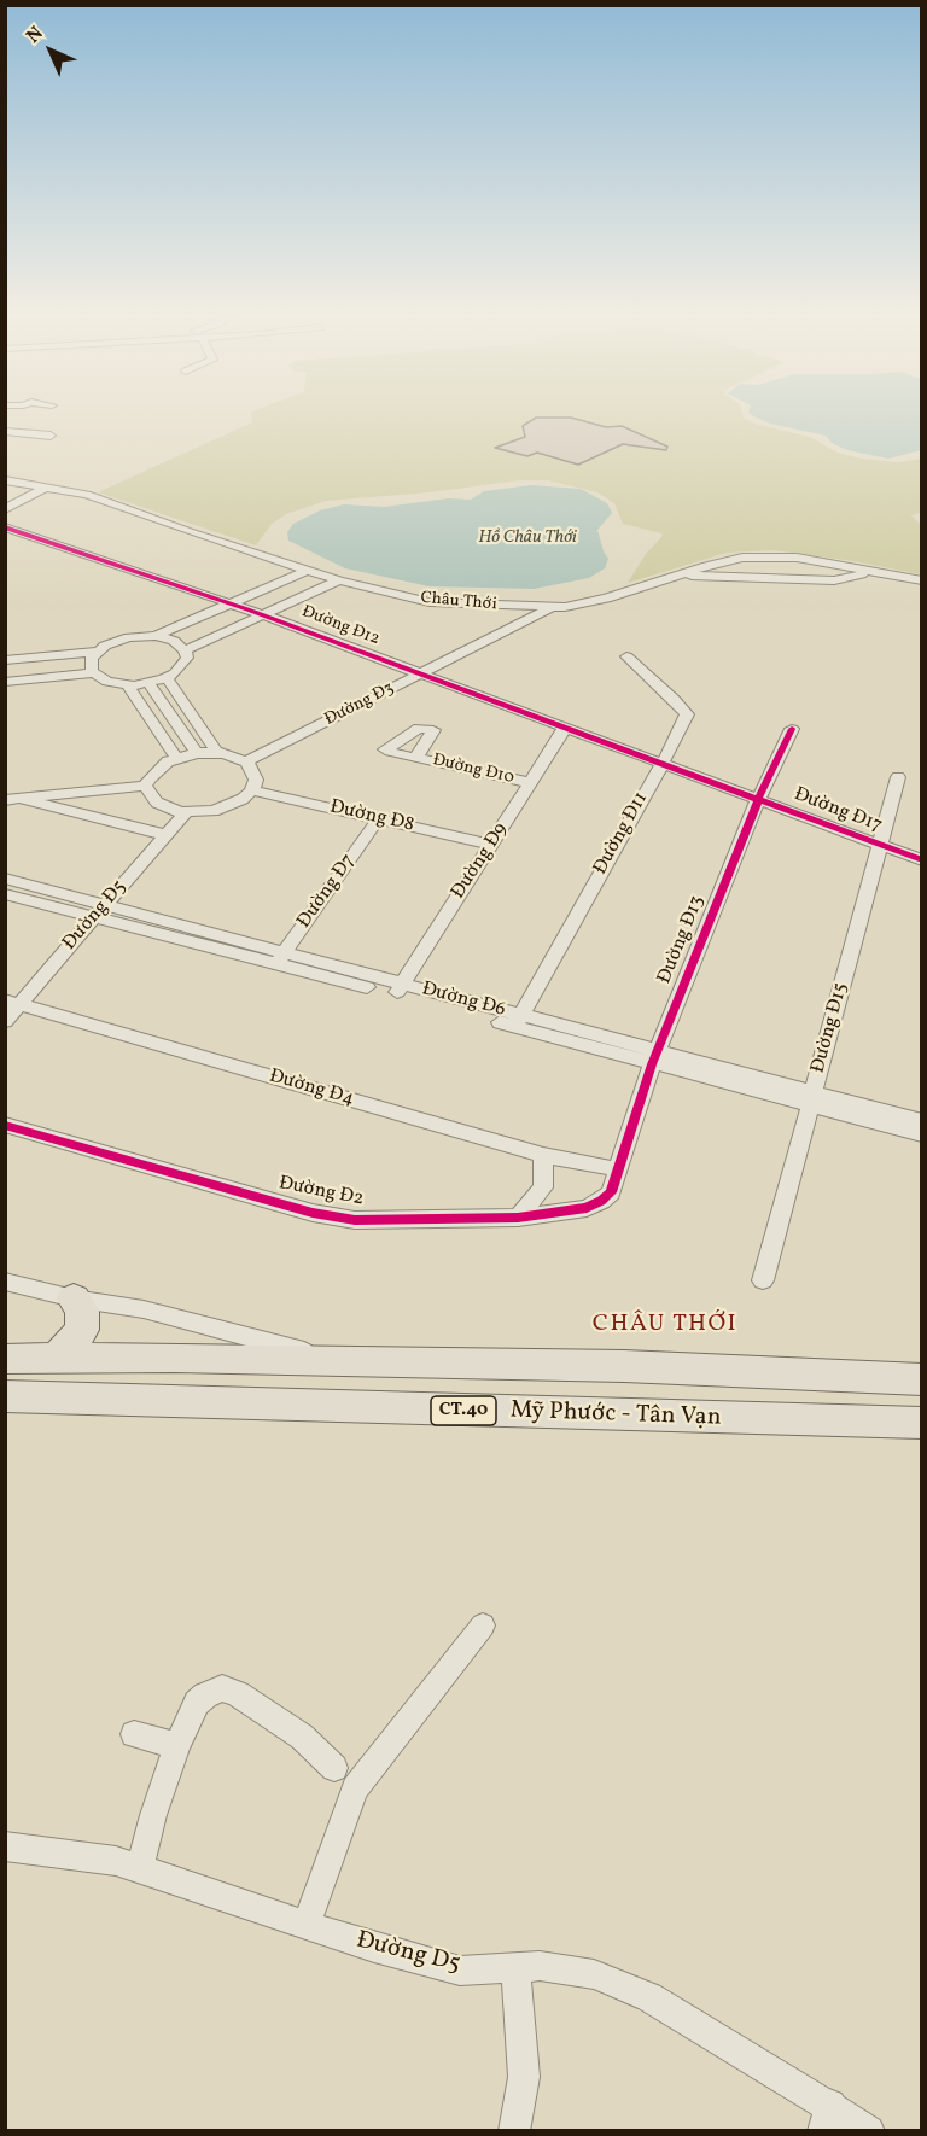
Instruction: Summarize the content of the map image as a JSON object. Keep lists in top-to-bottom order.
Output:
{
  "streets": {
    "main road": ["CT.40", "Mỹ Phước - Tân Vạn"],
    "street": [
      "Châu Thới",
      "Đường Đ12",
      "Đường Đ3",
      "Đường Đ10",
      "Đường Đ17",
      "Đường Đ8",
      "Đường Đ11",
      "Đường Đ9",
      "Đường Đ7",
      "Đường Đ5",
      "Đường Đ13",
      "Đường Đ6",
      "Đường Đ15",
      "Đường Đ4",
      "Đường Đ2",
      "Đường D5"
    ]
  },
  "crossings": [
    ["Châu Thới", "Đường Đ3"],
    ["Đường Đ12", "Đường Đ3"],
    ["Đường Đ12", "Đường Đ17"],
    ["Đường Đ12", "Đường Đ11"],
    ["Đường Đ12", "Đường Đ9"],
    ["Đường Đ10", "Đường Đ9"],
    ["Đường Đ17", "Đường Đ11"],
    ["Đường Đ17", "Đường Đ13"],
    ["Đường Đ17", "Đường Đ15"],
    ["Đường Đ8", "Đường Đ9"],
    ["Đường Đ8", "Đường Đ7"],
    ["Đường Đ11", "Đường Đ6"],
    ["Đường Đ9", "Đường Đ6"],
    ["Đường Đ7", "Đường Đ6"],
    ["Đường Đ5", "Đường Đ6"],
    ["Đường Đ5", "Đường Đ4"],
    ["Đường Đ13", "Đường Đ6"],
    ["Đường Đ13", "Đường Đ4"],
    ["Đường Đ13", "Đường Đ2"],
    ["Đường Đ6", "Đường Đ15"],
    ["Đường Đ4", "Đường Đ2"]
  ],
  "districts": ["CHÂU THỚI"],
  "water": ["Hồ Châu Thới"],
  "north": "top left"
}
